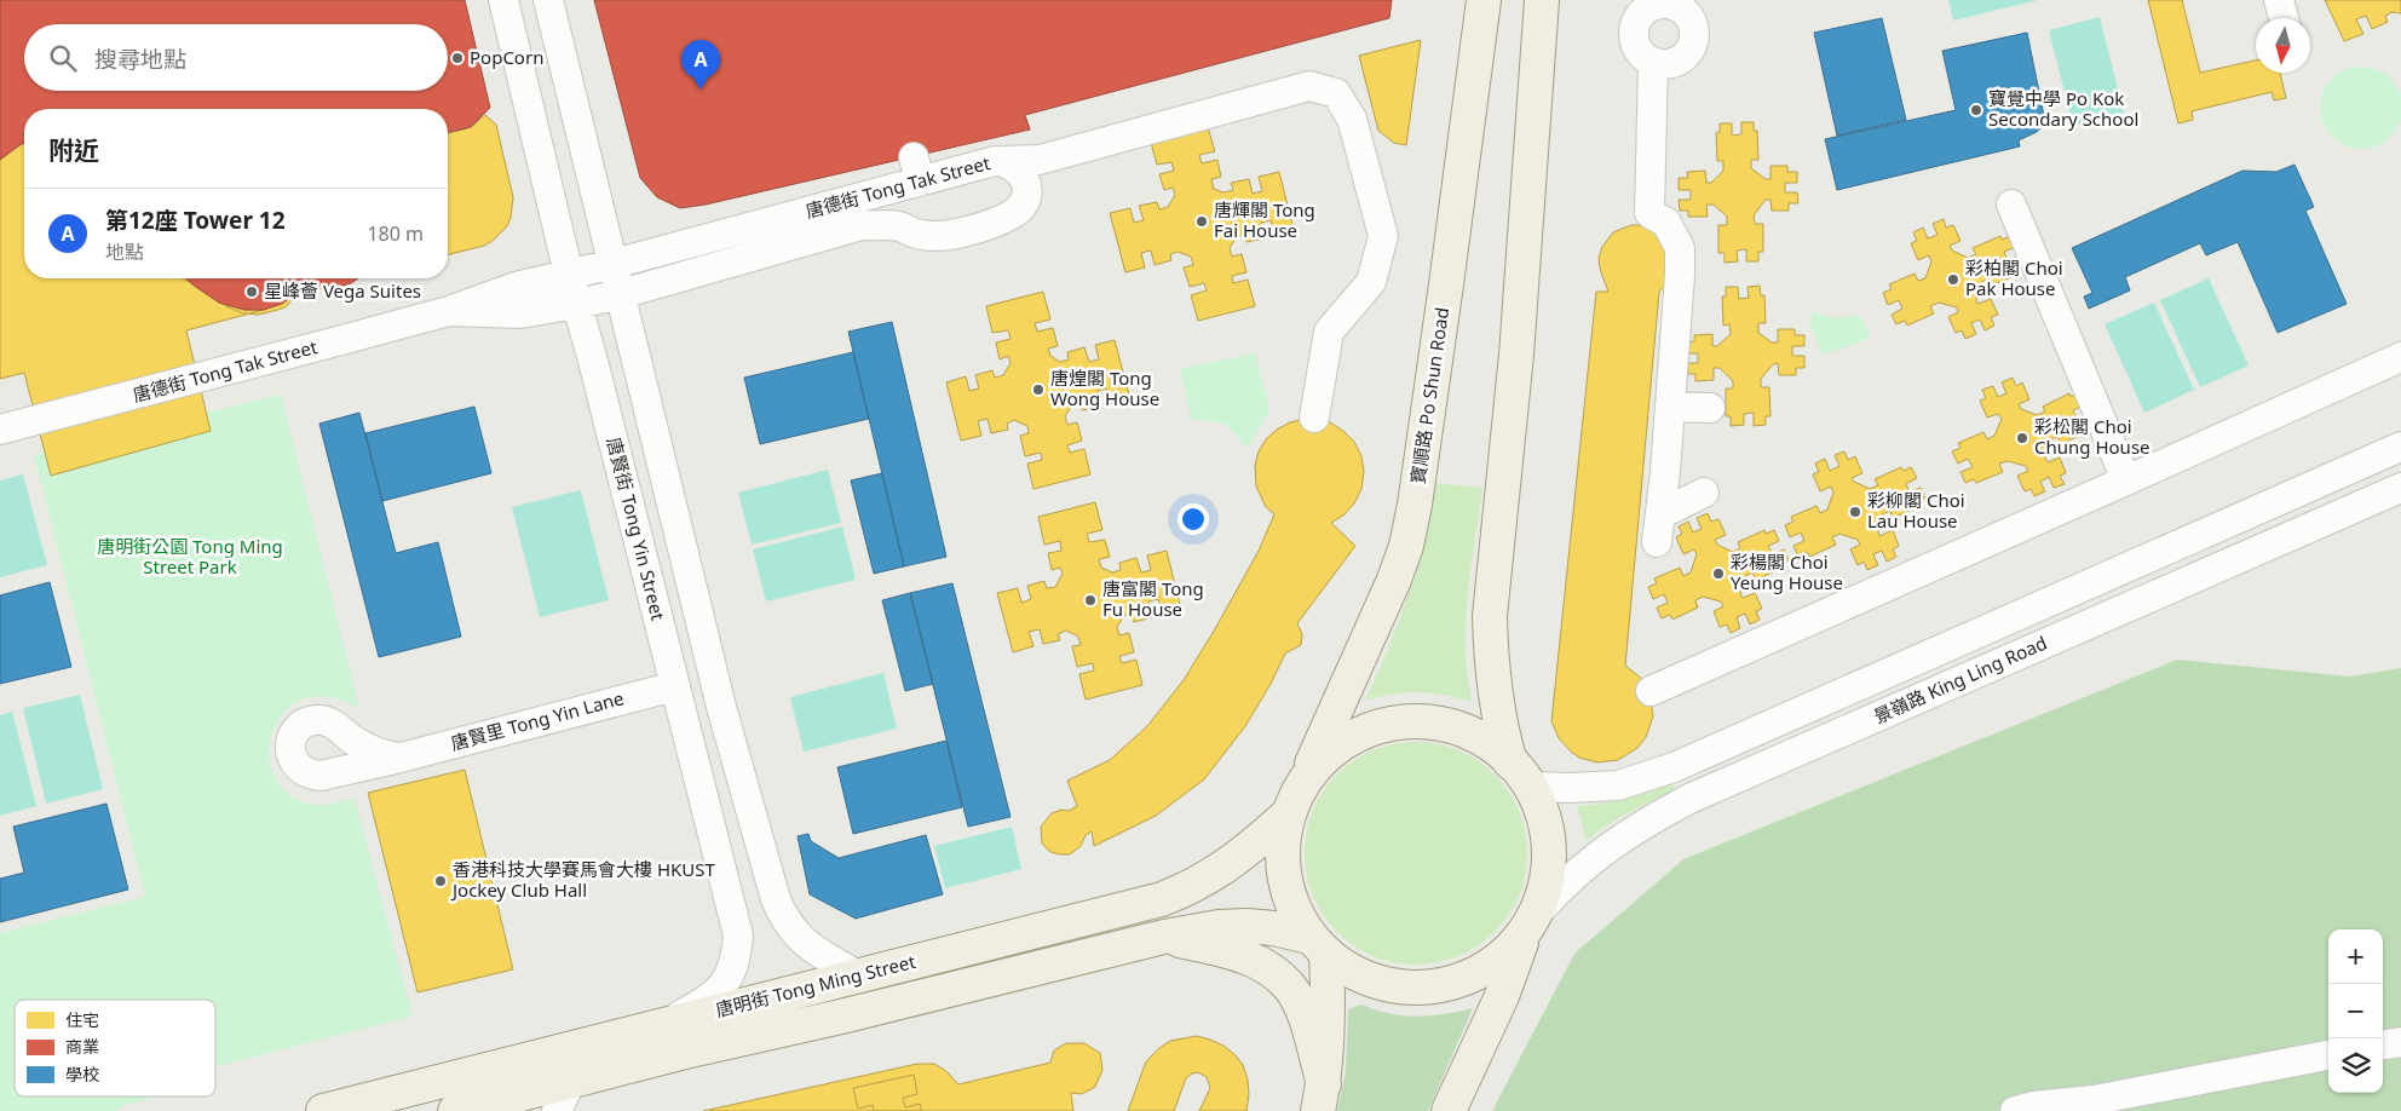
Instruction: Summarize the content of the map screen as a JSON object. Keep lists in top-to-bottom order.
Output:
{
  "streets": {
    "main road": ["寶順路 Po Shun Road", "唐明街 Tong Ming Street"],
    "street": [
      "唐德街 Tong Tak Street",
      "唐賢街 Tong Yin Street",
      "景嶺路 King Ling Road",
      "唐賢里 Tong Yin Lane"
    ]
  },
  "crossings": [
    ["唐德街 Tong Tak Street", "唐賢街 Tong Yin Street"],
    ["唐賢街 Tong Yin Street", "唐賢里 Tong Yin Lane"],
    ["唐賢街 Tong Yin Street", "唐明街 Tong Ming Street"]
  ],
  "parks": ["唐明街公園 Tong Ming Street Park"],
  "places": [
    "PopCorn",
    "寶覺中學 Po Kok Secondary School",
    "唐輝閣 Tong Fai House",
    "彩柏閣 Choi Pak House",
    "星峰薈 Vega Suites",
    "唐煌閣 Tong Wong House",
    "彩松閣 Choi Chung House",
    "彩柳閣 Choi Lau House",
    "彩楊閣 Choi Yeung House",
    "唐富閣 Tong Fu House",
    "香港科技大學賽馬會大樓 HKUST Jockey Club Hall"
  ],
  "legend": ["住宅", "商業", "學校"],
  "north": "bottom",
  "page": {
    "search": "搜尋地點",
    "pins": "A",
    "heading": "附近",
    "list": [
      {
        "mark": "A",
        "name": "第12座 Tower 12",
        "note": "地點",
        "value": "180 m"
      }
    ],
    "map_buttons": ["+", "−"]
  }
}
